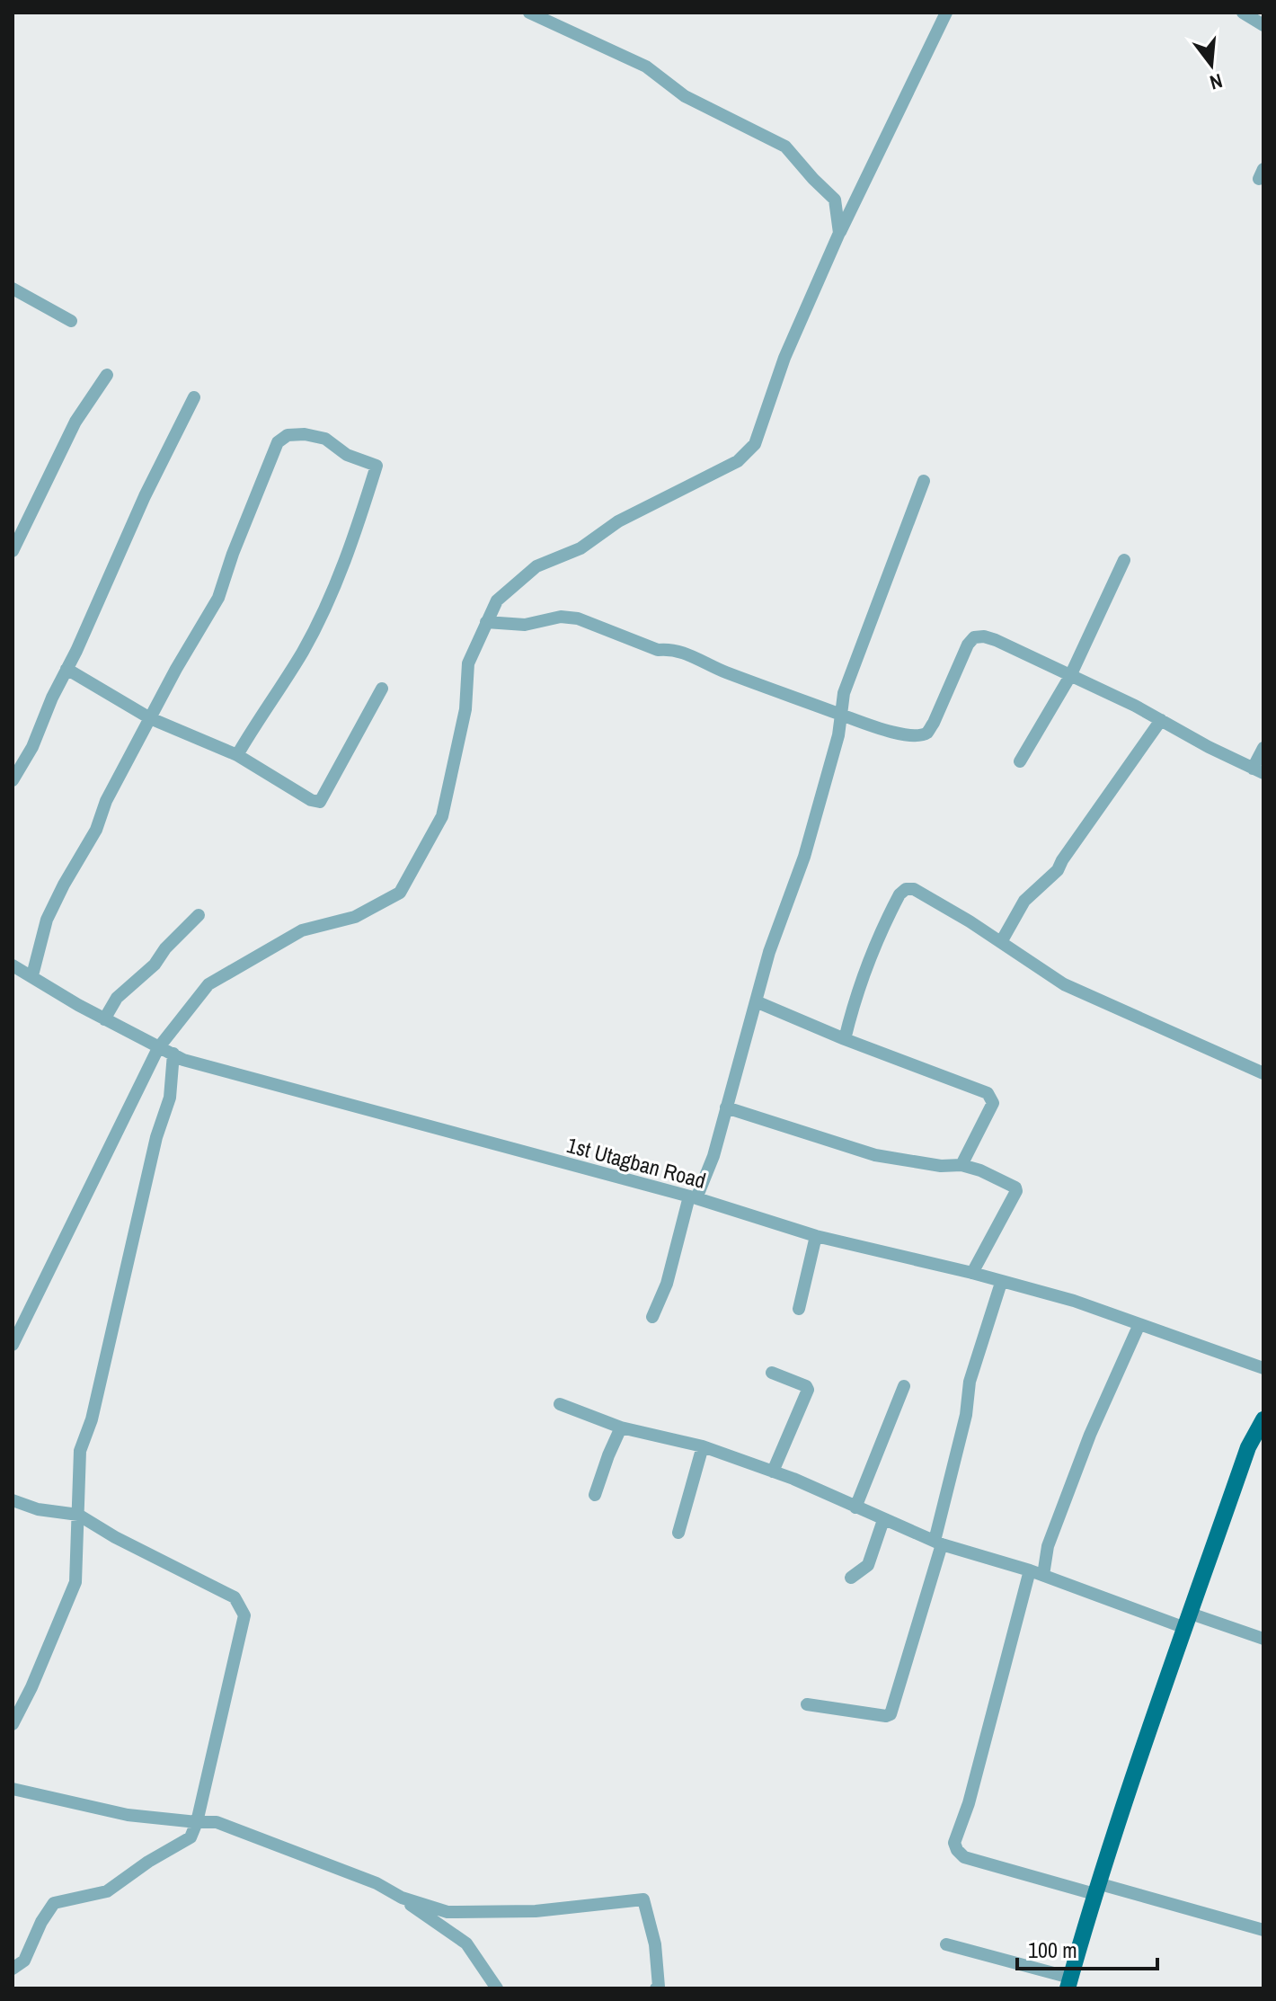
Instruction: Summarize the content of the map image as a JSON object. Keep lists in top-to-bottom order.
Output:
{
  "streets": {
    "street": ["1st Utagban Road"]
  },
  "scale_bar": "100 m",
  "north": "bottom"
}
